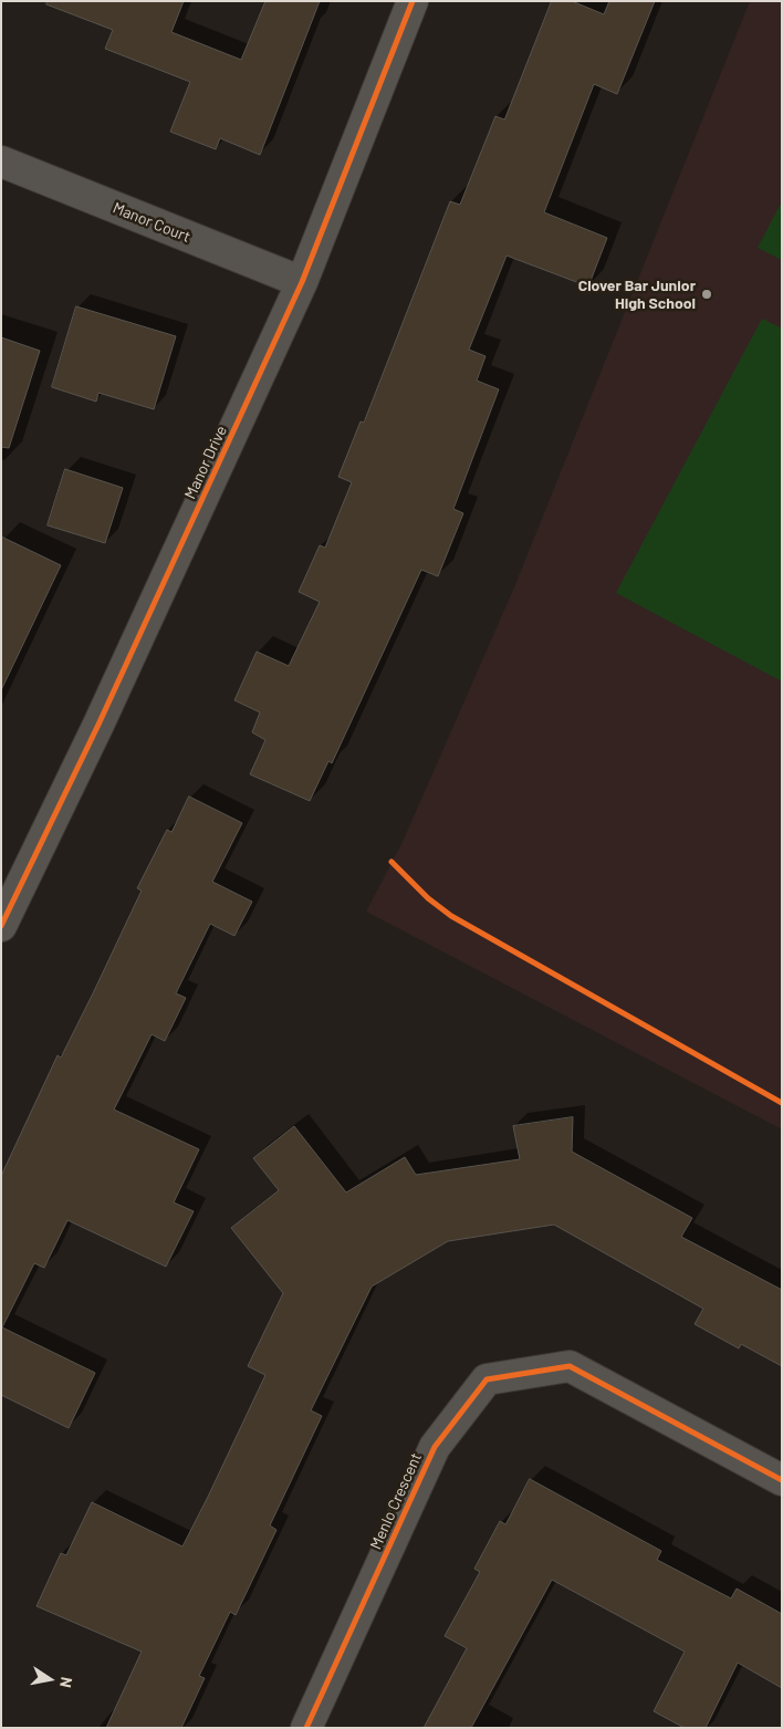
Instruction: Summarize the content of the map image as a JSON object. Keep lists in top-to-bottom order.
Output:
{
  "streets": {
    "street": ["Manor Court", "Manor Drive", "Menlo Crescent"]
  },
  "crossings": [
    ["Manor Court", "Manor Drive"]
  ],
  "places": ["Clover Bar Junior High School"],
  "north": "right"
}
